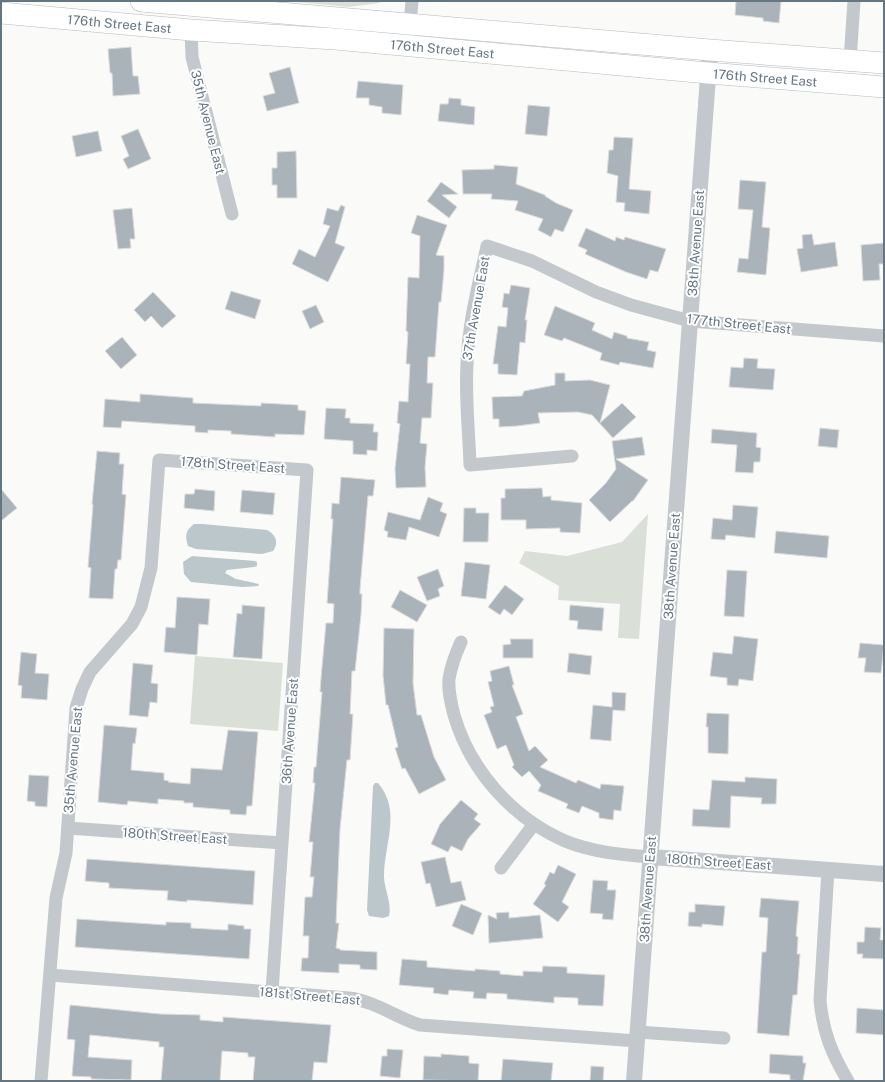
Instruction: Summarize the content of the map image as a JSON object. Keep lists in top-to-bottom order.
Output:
{
  "streets": {
    "main road": ["176th Street East"],
    "street": [
      "35th Avenue East",
      "38th Avenue East",
      "37th Avenue East",
      "177th Street East",
      "178th Street East",
      "36th Avenue East",
      "180th Street East",
      "181st Street East"
    ]
  },
  "crossings": [
    ["176th Street East", "35th Avenue East"],
    ["176th Street East", "38th Avenue East"],
    ["35th Avenue East", "178th Street East"],
    ["35th Avenue East", "180th Street East"],
    ["35th Avenue East", "181st Street East"],
    ["38th Avenue East", "177th Street East"],
    ["38th Avenue East", "180th Street East"],
    ["38th Avenue East", "181st Street East"],
    ["37th Avenue East", "177th Street East"],
    ["178th Street East", "36th Avenue East"],
    ["36th Avenue East", "180th Street East"],
    ["36th Avenue East", "181st Street East"]
  ]
}
